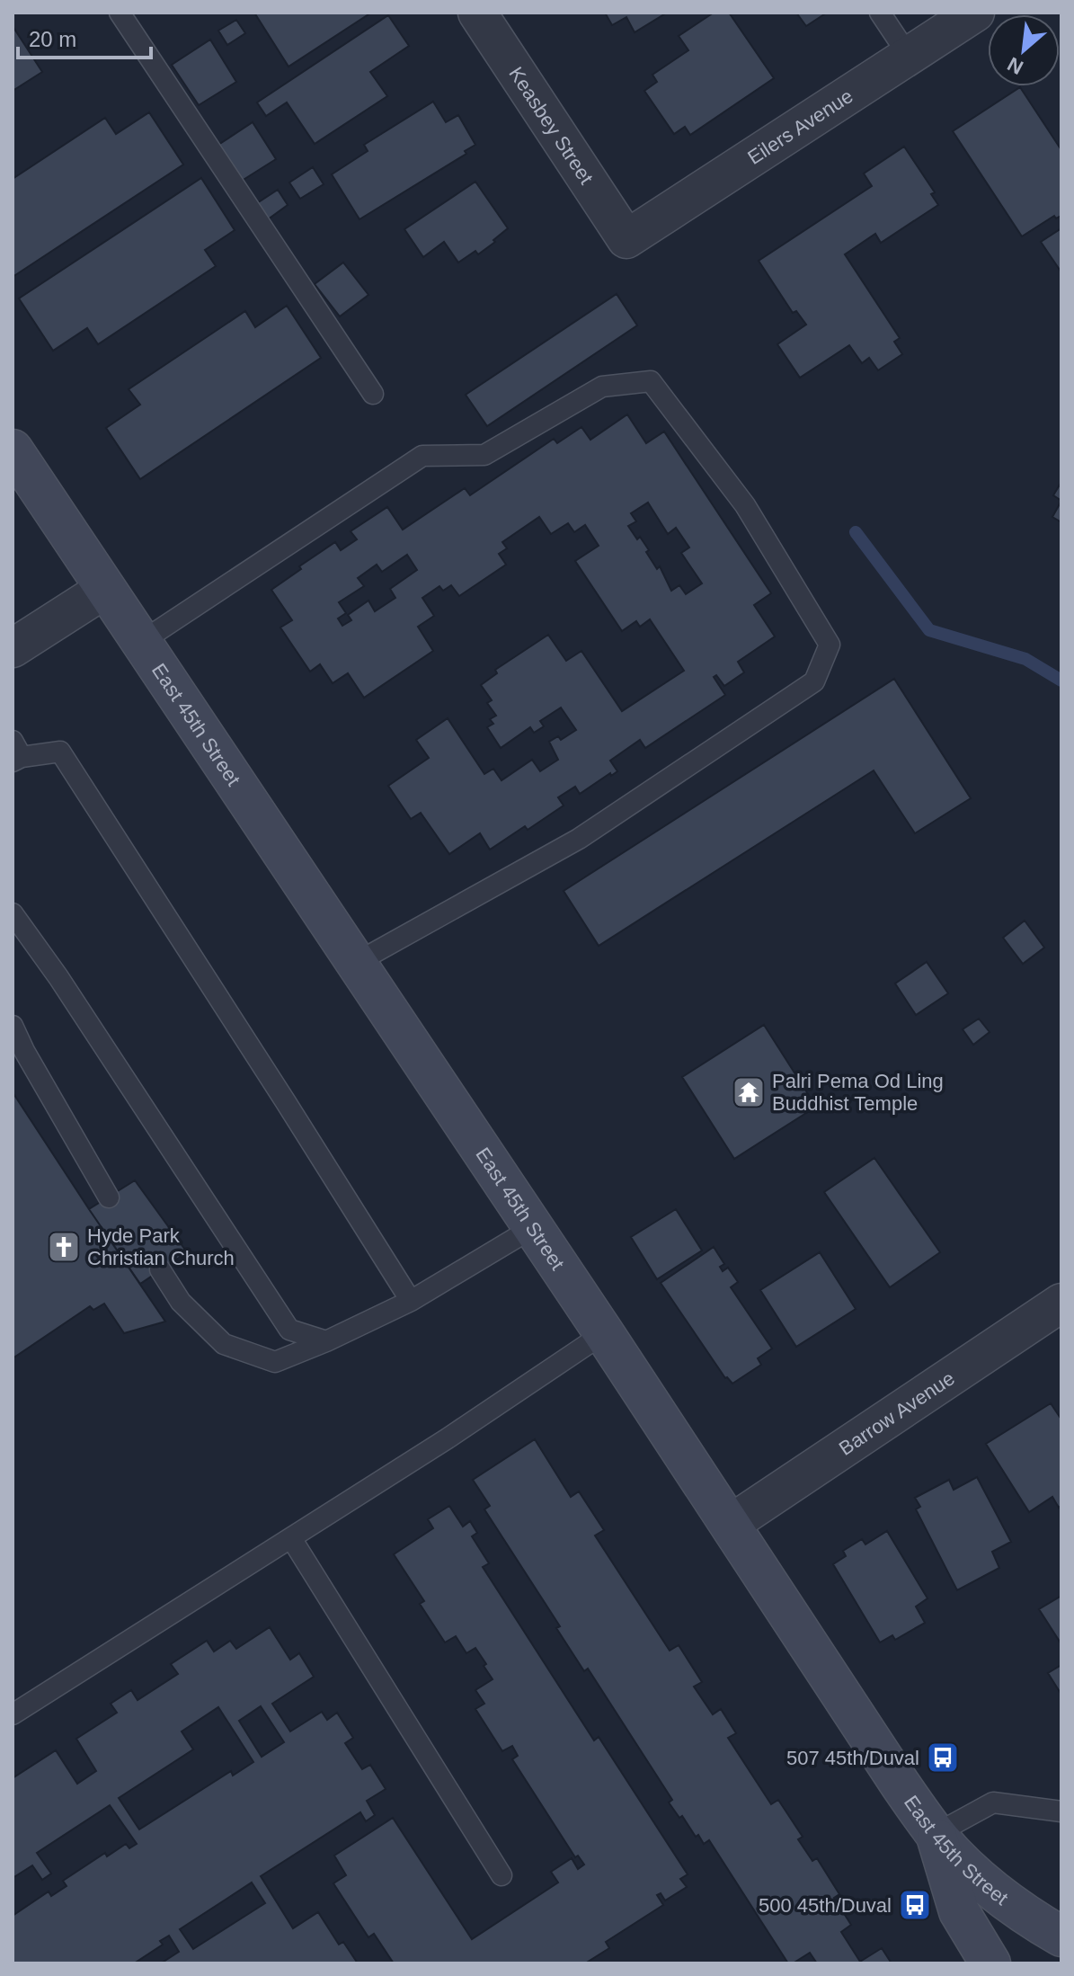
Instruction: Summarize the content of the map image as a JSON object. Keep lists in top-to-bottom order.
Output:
{
  "streets": {
    "main road": ["East 45th Street"],
    "street": ["Keasbey Street", "Eilers Avenue", "Barrow Avenue"]
  },
  "crossings": [
    ["Keasbey Street", "Eilers Avenue"],
    ["East 45th Street", "Barrow Avenue"]
  ],
  "places": {
    "temple": ["Palri Pema Od Ling Buddhist Temple"],
    "church": ["Hyde Park Christian Church"],
    "bus stop": ["507 45th/Duval", "500 45th/Duval"]
  },
  "scale_bar": "20 m",
  "north": "bottom left"
}
